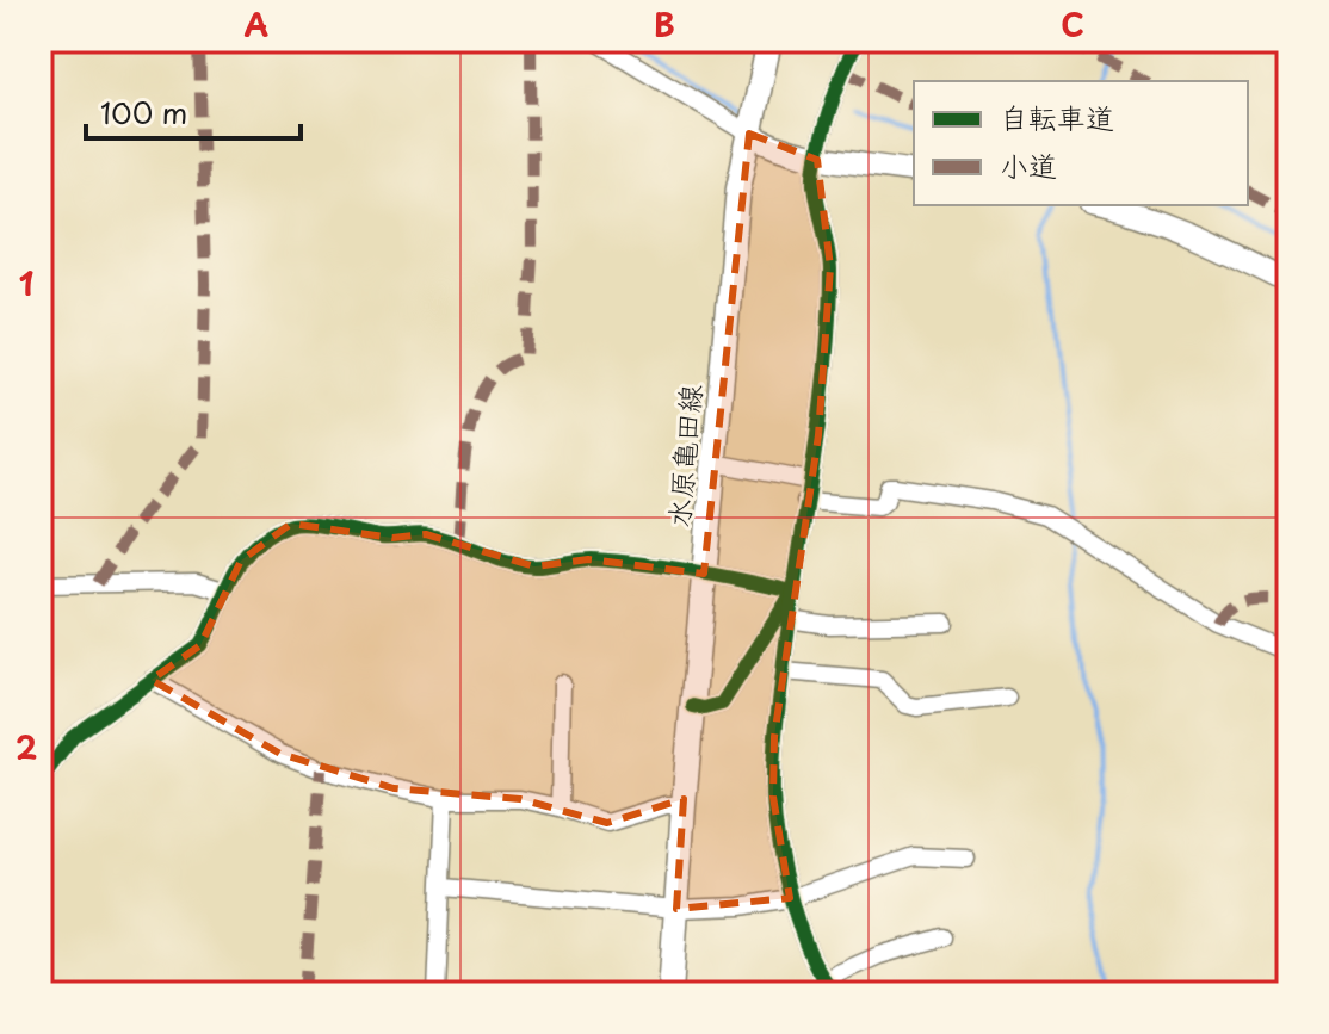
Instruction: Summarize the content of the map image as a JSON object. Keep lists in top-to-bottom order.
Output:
{
  "streets": {
    "main road": ["水原亀田線"]
  },
  "legend": ["自転車道", "小道"],
  "scale_bar": "100 m",
  "grid": {
    "columns": ["A", "B", "C"],
    "rows": ["1", "2"]
  }
}
